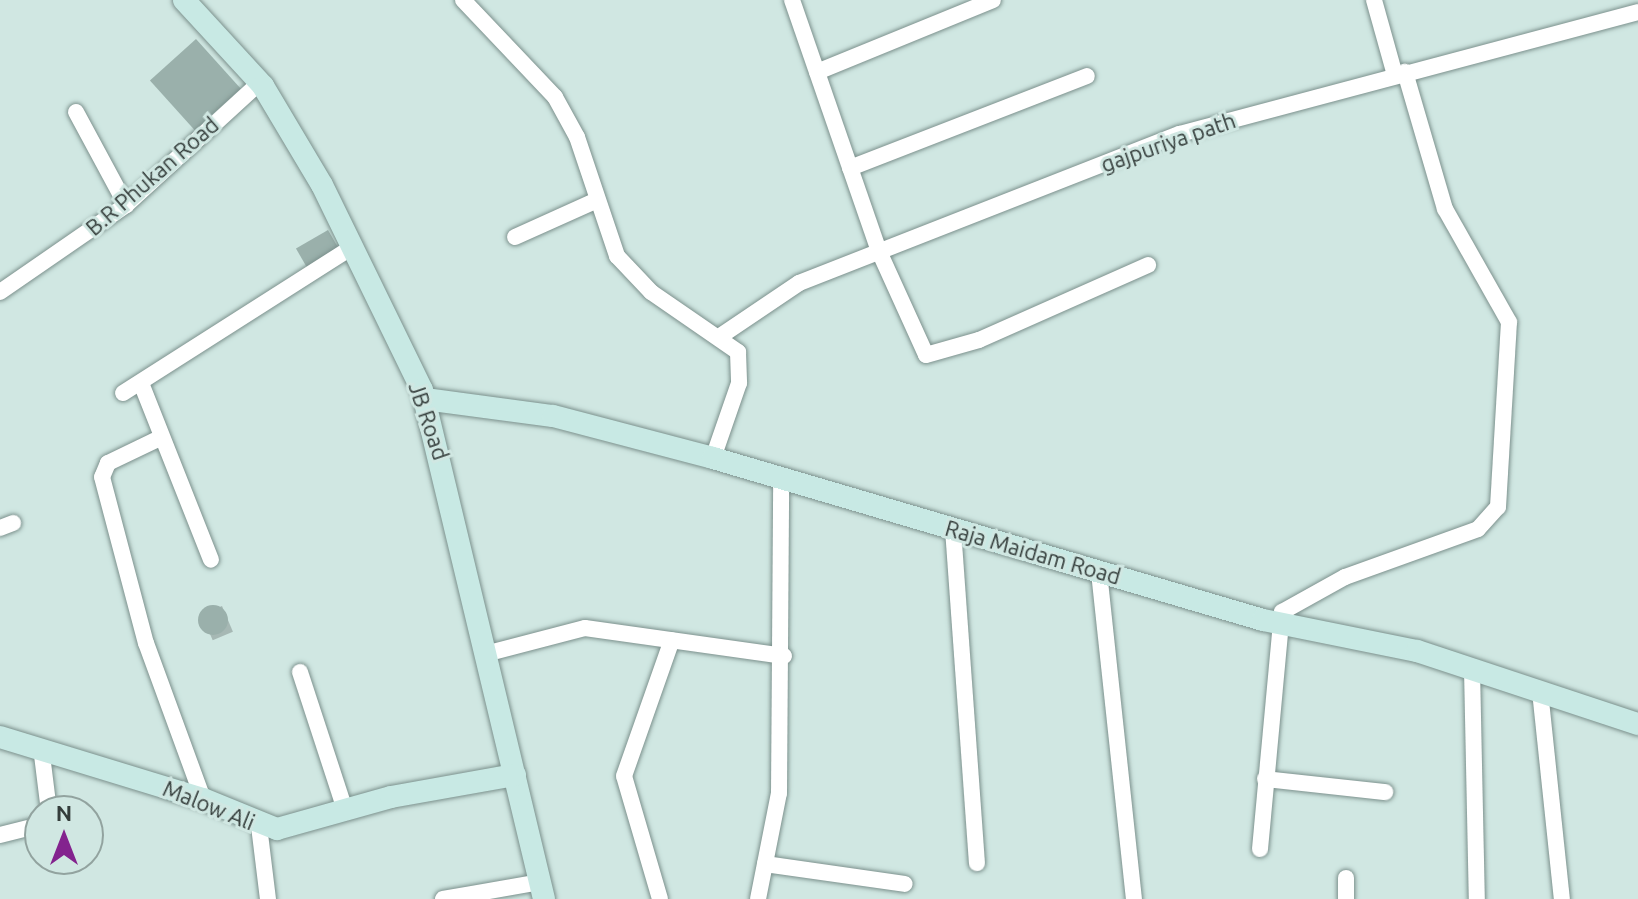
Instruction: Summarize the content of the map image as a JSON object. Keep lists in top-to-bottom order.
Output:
{
  "streets": {
    "street": [
      "gajpuriya path",
      "B.R Phukan Road",
      "JB Road",
      "Raja Maidam Road",
      "Malow Ali"
    ]
  },
  "crossings": [
    ["B.R Phukan Road", "JB Road"],
    ["JB Road", "Raja Maidam Road"],
    ["JB Road", "Malow Ali"]
  ],
  "north": "top"
}
